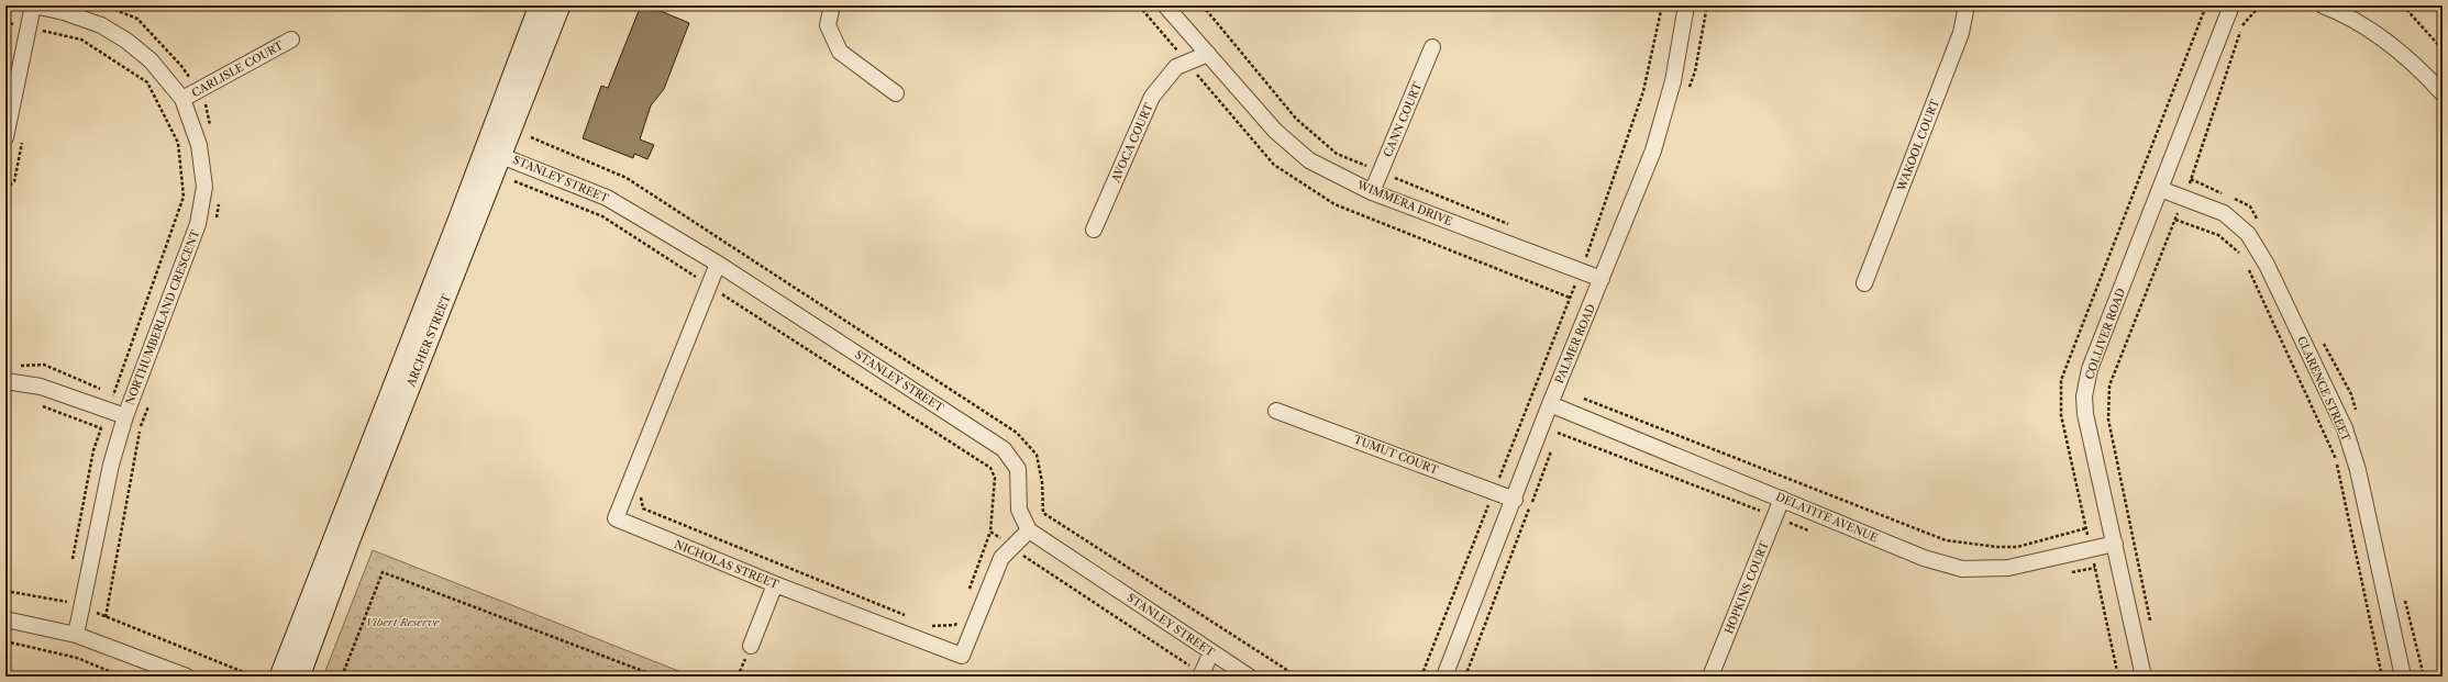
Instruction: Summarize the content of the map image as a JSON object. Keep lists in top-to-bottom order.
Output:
{
  "streets": {
    "main road": ["ARCHER STREET"],
    "street": [
      "CARLISLE COURT",
      "CANN COURT",
      "AVOCA COURT",
      "WAKOOL COURT",
      "STANLEY STREET",
      "WIMMERA DRIVE",
      "NORTHUMBERLAND CRESCENT",
      "COLLIVER ROAD",
      "PALMER ROAD",
      "CLARENCE STREET",
      "TUMUT COURT",
      "DELATITE AVENUE",
      "NICHOLAS STREET",
      "HOPKINS COURT"
    ]
  },
  "crossings": [
    ["CARLISLE COURT", "NORTHUMBERLAND CRESCENT"],
    ["CANN COURT", "WIMMERA DRIVE"],
    ["AVOCA COURT", "WIMMERA DRIVE"],
    ["STANLEY STREET", "ARCHER STREET"],
    ["STANLEY STREET", "NICHOLAS STREET"],
    ["WIMMERA DRIVE", "PALMER ROAD"],
    ["COLLIVER ROAD", "CLARENCE STREET"],
    ["COLLIVER ROAD", "DELATITE AVENUE"],
    ["PALMER ROAD", "TUMUT COURT"],
    ["PALMER ROAD", "DELATITE AVENUE"],
    ["DELATITE AVENUE", "HOPKINS COURT"]
  ],
  "parks": ["Vibert Reserve"]
}
